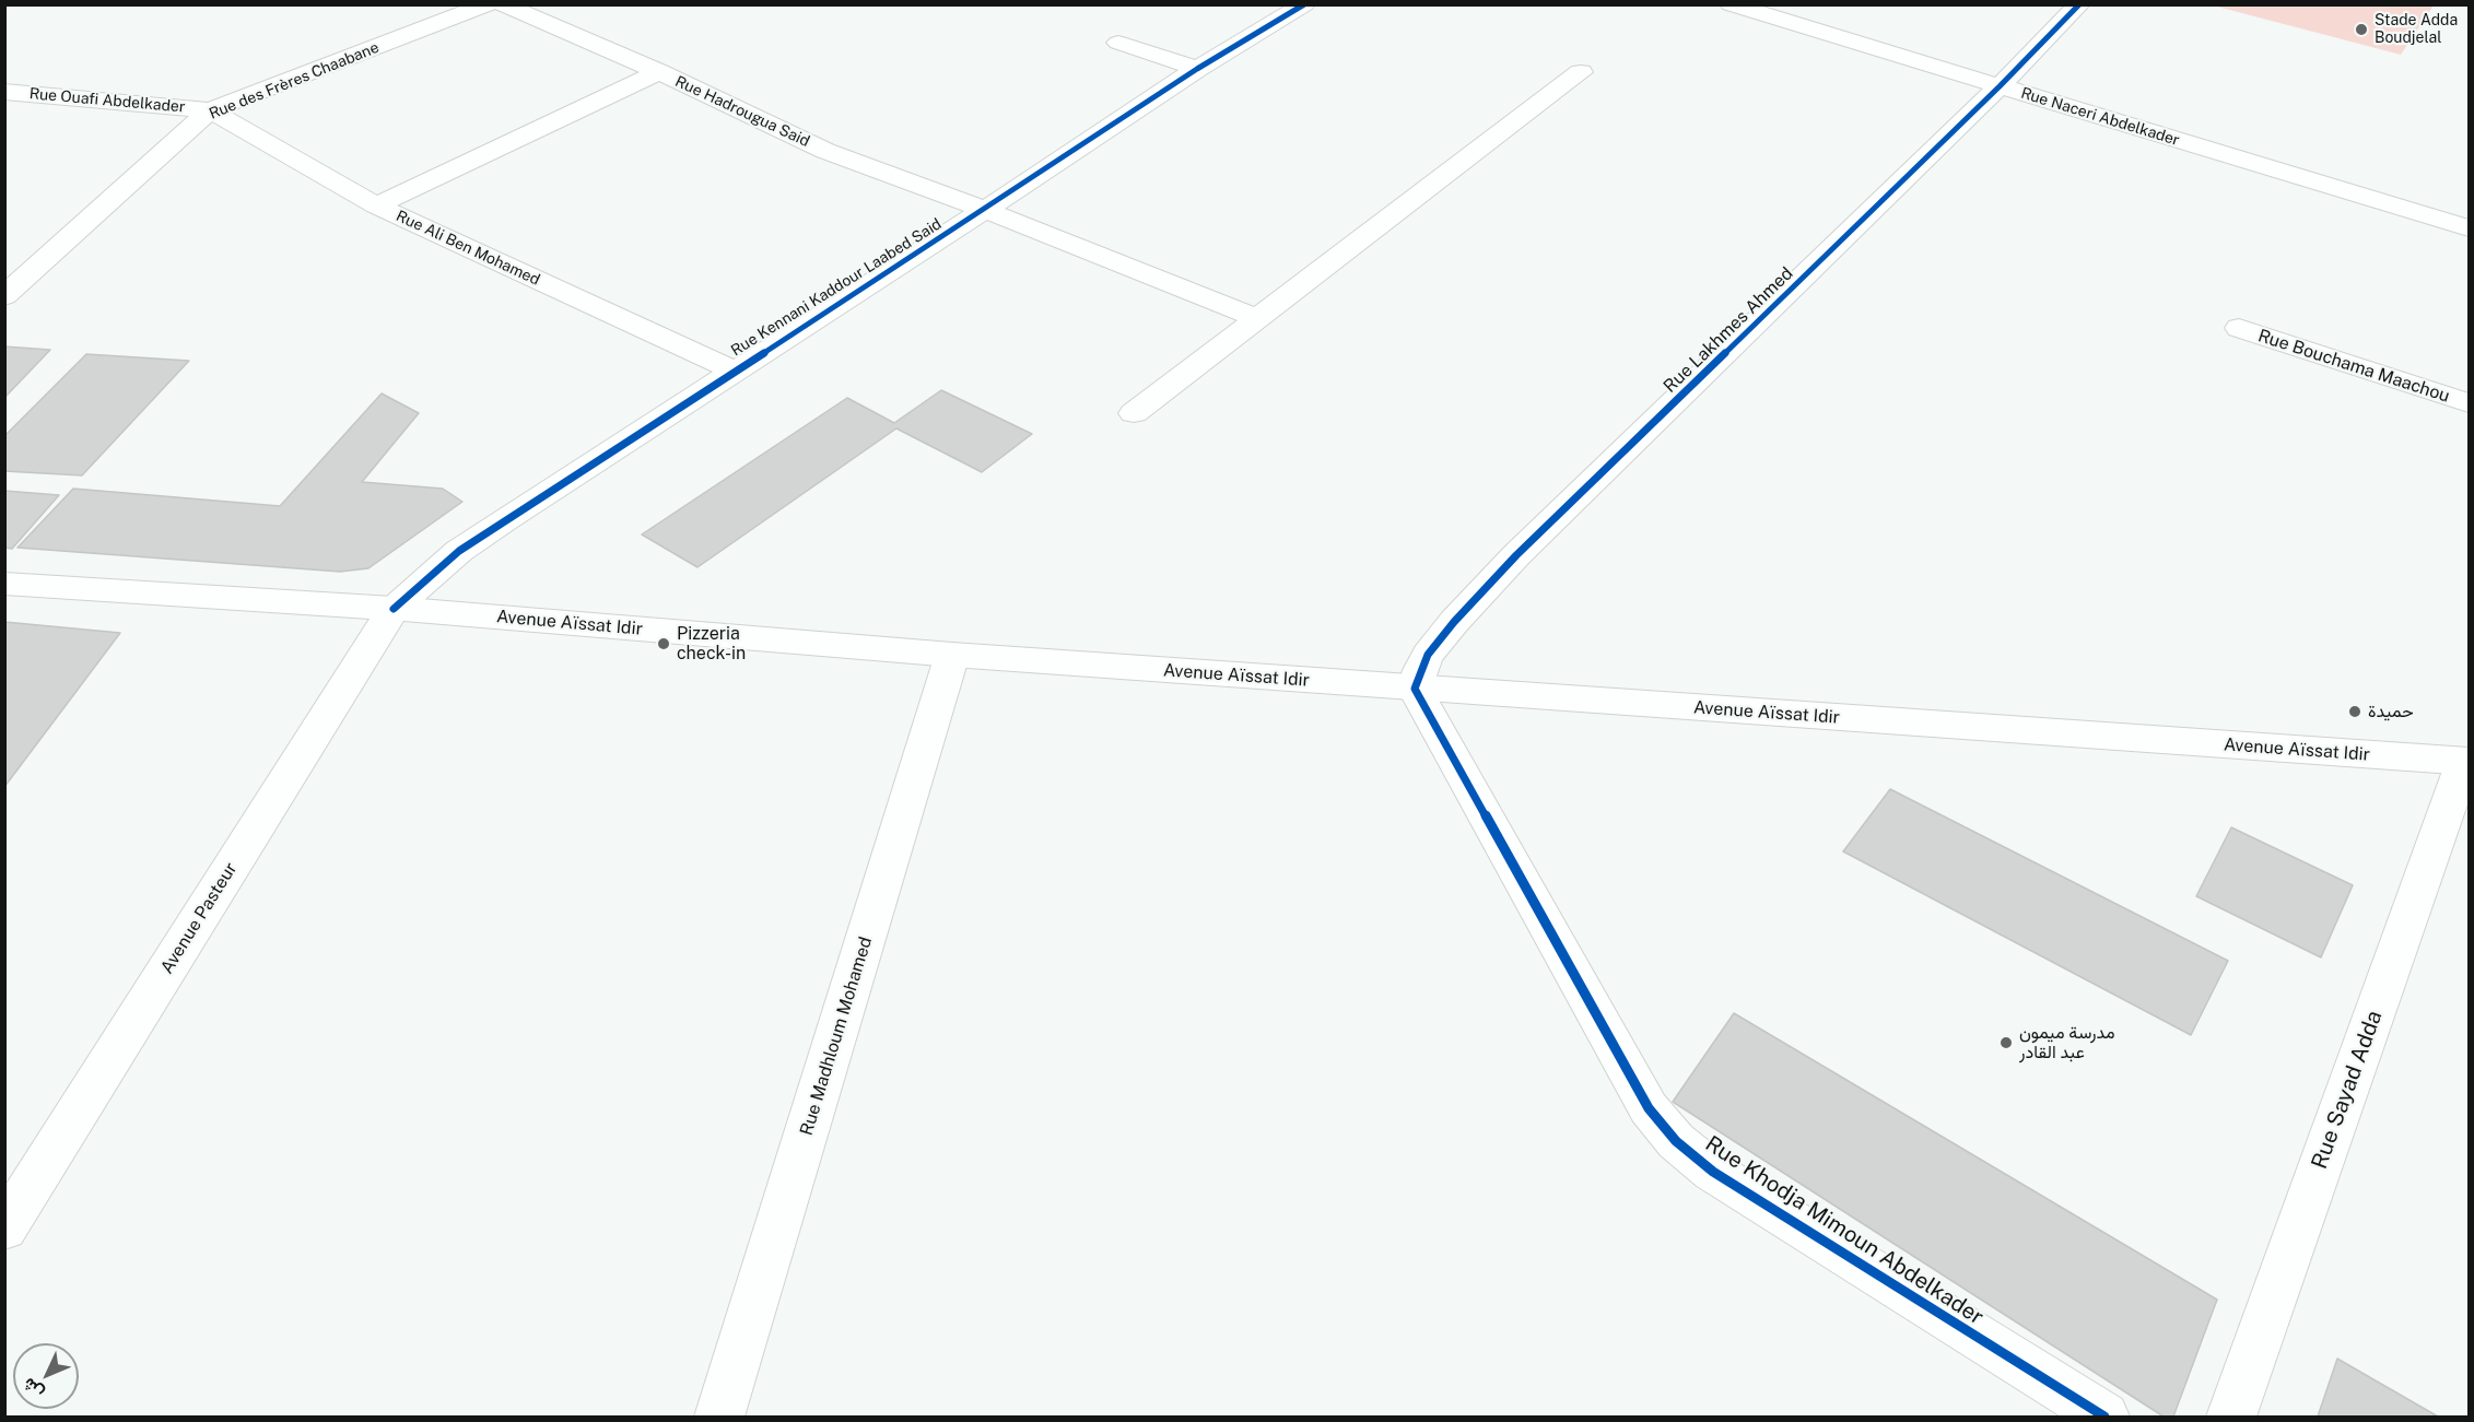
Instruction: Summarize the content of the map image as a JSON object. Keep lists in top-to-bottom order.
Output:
{
  "streets": {
    "street": [
      "Rue des Frères Chaabane",
      "Rue Ouafi Abdelkader",
      "Rue Hadrougua Said",
      "Rue Naceri Abdelkader",
      "Rue Ali Ben Mohamed",
      "Rue Kennani Kaddour Laabed Said",
      "Rue Lakhmes Ahmed",
      "Rue Bouchama Maachou",
      "Avenue Aïssat Idir",
      "Avenue Pasteur",
      "Rue Madhloum Mohamed",
      "Rue Sayad Adda",
      "Rue Khodja Mimoun Abdelkader"
    ]
  },
  "crossings": [
    ["Rue des Frères Chaabane", "Rue Ouafi Abdelkader"],
    ["Rue des Frères Chaabane", "Rue Ali Ben Mohamed"],
    ["Rue Ouafi Abdelkader", "Rue Ali Ben Mohamed"],
    ["Rue Hadrougua Said", "Rue Kennani Kaddour Laabed Said"],
    ["Rue Naceri Abdelkader", "Rue Lakhmes Ahmed"],
    ["Rue Ali Ben Mohamed", "Rue Kennani Kaddour Laabed Said"],
    ["Rue Kennani Kaddour Laabed Said", "Avenue Aïssat Idir"],
    ["Rue Kennani Kaddour Laabed Said", "Avenue Pasteur"],
    ["Rue Lakhmes Ahmed", "Avenue Aïssat Idir"],
    ["Rue Lakhmes Ahmed", "Rue Khodja Mimoun Abdelkader"],
    ["Avenue Aïssat Idir", "Avenue Pasteur"],
    ["Avenue Aïssat Idir", "Rue Madhloum Mohamed"],
    ["Avenue Aïssat Idir", "Rue Sayad Adda"],
    ["Avenue Aïssat Idir", "Rue Khodja Mimoun Abdelkader"]
  ],
  "places": [
    "Stade Adda Boudjelal",
    "Pizzeria check-in",
    "حميدة",
    "مدرسة ميمون عبد القادر"
  ],
  "north": "bottom left"
}
